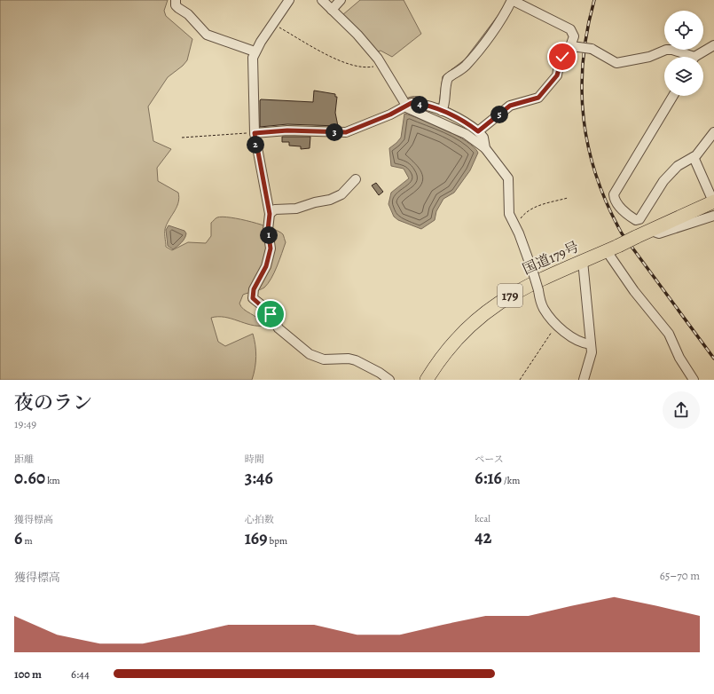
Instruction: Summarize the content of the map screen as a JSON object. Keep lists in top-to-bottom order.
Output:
{
  "streets": {
    "highway": ["国道179号", "179"]
  },
  "page": {
    "pins": [
      "4",
      "5",
      "3",
      "2",
      "1"
    ],
    "heading": ["夜のラン", "19:49"],
    "stats": [
      ["距離", "0.60 km"],
      ["時間", "3:46"],
      ["ペース", "6:16 /km"],
      ["獲得標高", "6 m"],
      ["心拍数", "169 bpm"],
      ["kcal", "42"]
    ],
    "chart": ["獲得標高", "65–70 m"],
    "list": [
      {
        "name": "100 m",
        "note": "6:44"
      }
    ]
  }
}
